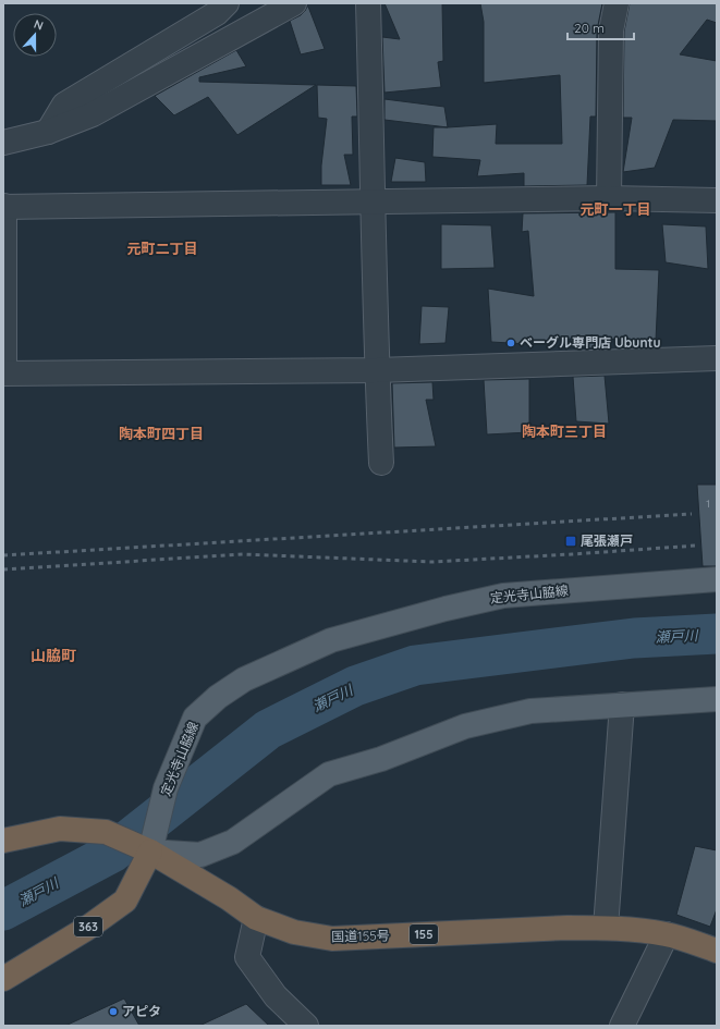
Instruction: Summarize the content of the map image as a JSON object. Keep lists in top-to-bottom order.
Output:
{
  "streets": {
    "highway": ["363", "155", "国道155号"],
    "main road": ["定光寺山脇線"]
  },
  "crossings": [
    ["定光寺山脇線", "363"],
    ["定光寺山脇線", "国道155号"],
    ["363", "国道155号"]
  ],
  "districts": [
    "元町一丁目",
    "元町二丁目",
    "陶本町三丁目",
    "陶本町四丁目",
    "山脇町"
  ],
  "water": ["瀬戸川"],
  "places": {
    "other": ["ベーグル専門店 Ubuntu", "アピタ"],
    "transit": ["尾張瀬戸"]
  },
  "house_numbers": ["1"],
  "scale_bar": "20 m",
  "north": "top"
}
